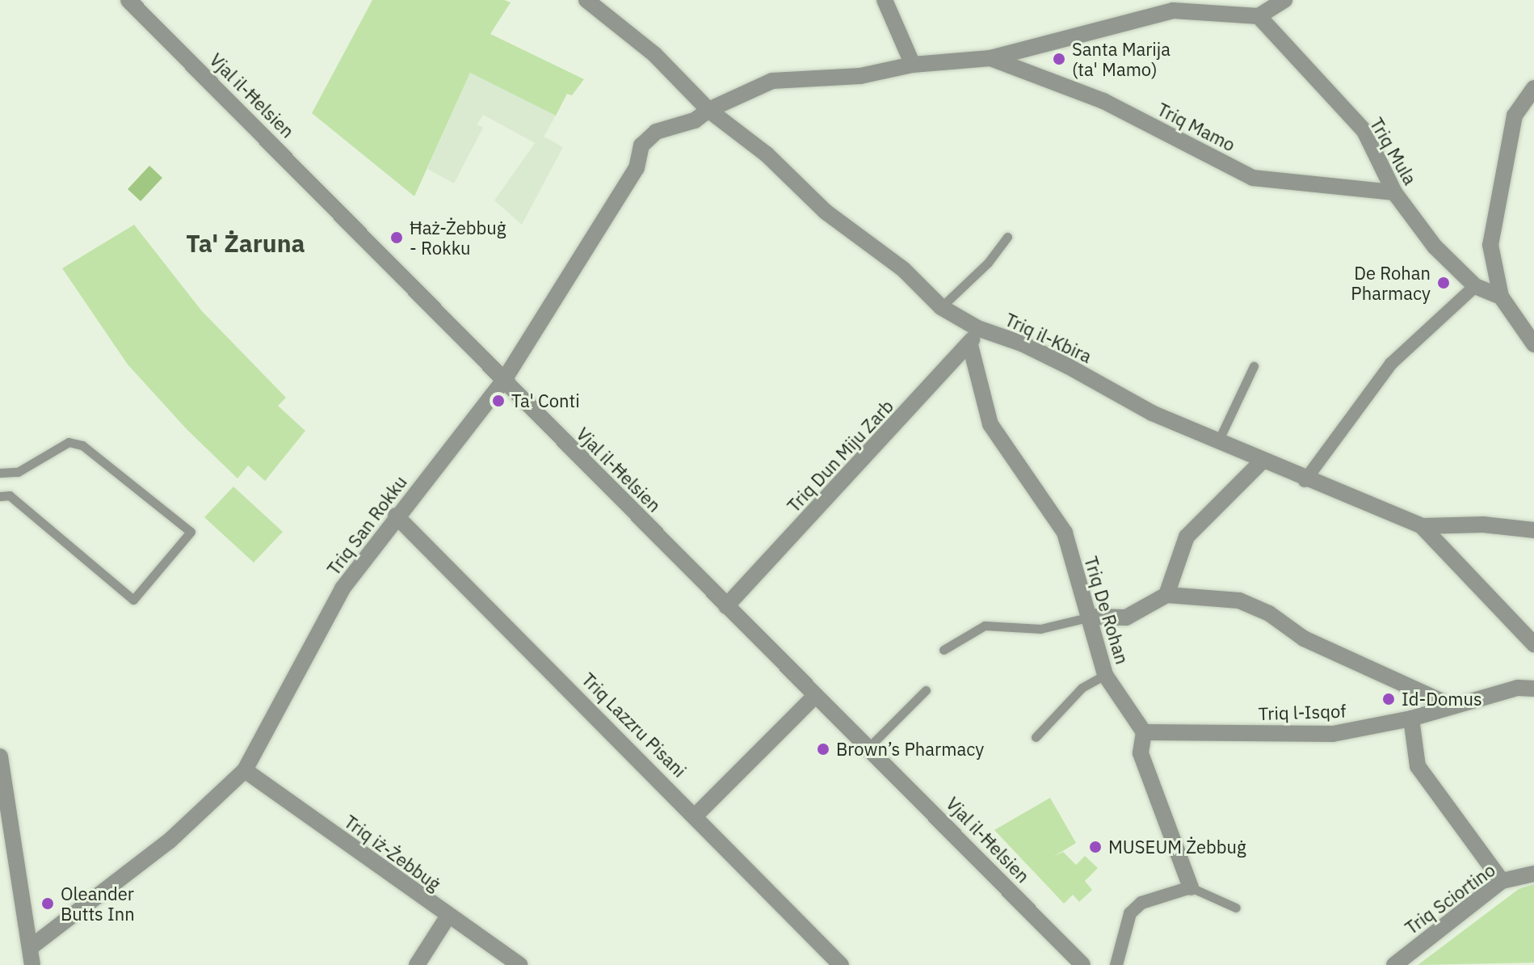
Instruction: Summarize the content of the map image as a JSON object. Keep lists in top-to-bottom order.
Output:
{
  "streets": {
    "street": [
      "Vjal il-Ħelsien",
      "Triq Mamo",
      "Triq Mula",
      "Triq il-Kbira",
      "Triq Dun Miju Zarb",
      "Triq San Rokku",
      "Triq De Rohan",
      "Triq l-Isqof",
      "Triq Lazzru Pisani",
      "Triq iż-Żebbuġ",
      "Triq Sciortino"
    ]
  },
  "crossings": [
    ["Vjal il-Ħelsien", "Triq Dun Miju Zarb"],
    ["Vjal il-Ħelsien", "Triq San Rokku"],
    ["Triq Mamo", "Triq Mula"],
    ["Triq Mamo", "Triq il-Kbira"],
    ["Triq Mamo", "Triq San Rokku"],
    ["Triq il-Kbira", "Triq Dun Miju Zarb"],
    ["Triq il-Kbira", "Triq San Rokku"],
    ["Triq Dun Miju Zarb", "Triq De Rohan"],
    ["Triq San Rokku", "Triq Lazzru Pisani"],
    ["Triq San Rokku", "Triq iż-Żebbuġ"],
    ["Triq De Rohan", "Triq l-Isqof"]
  ],
  "districts": ["Ta' Żaruna"],
  "places": [
    "Santa Marija (ta' Mamo)",
    "Ħaż-Żebbuġ - Rokku",
    "De Rohan Pharmacy",
    "Ta' Conti",
    "Id-Domus",
    "Brown’s Pharmacy",
    "MUSEUM Żebbuġ",
    "Oleander Butts Inn"
  ]
}
